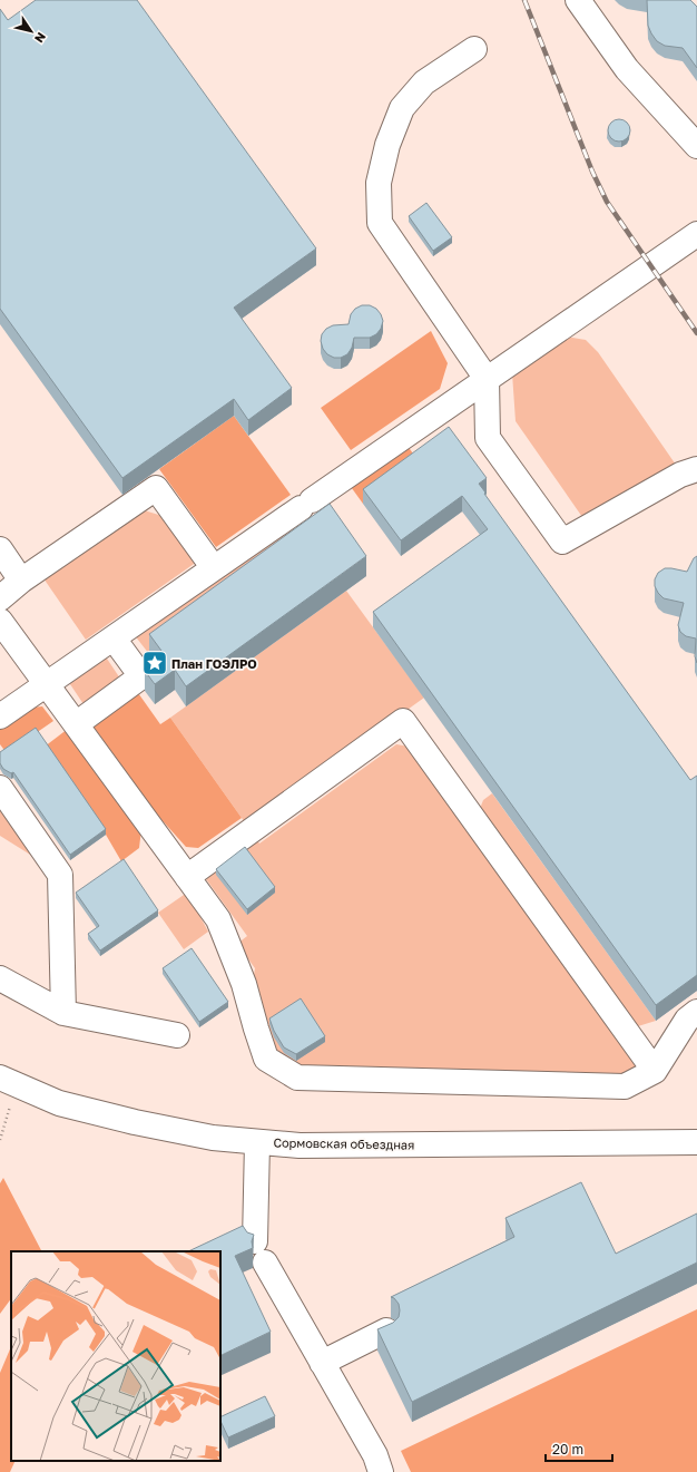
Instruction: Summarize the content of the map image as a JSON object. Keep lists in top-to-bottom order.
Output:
{
  "streets": {
    "street": ["Сормовская объездная"]
  },
  "places": {
    "place": ["План ГОЭЛРО"]
  },
  "scale_bar": "20 m",
  "north": "bottom right"
}
